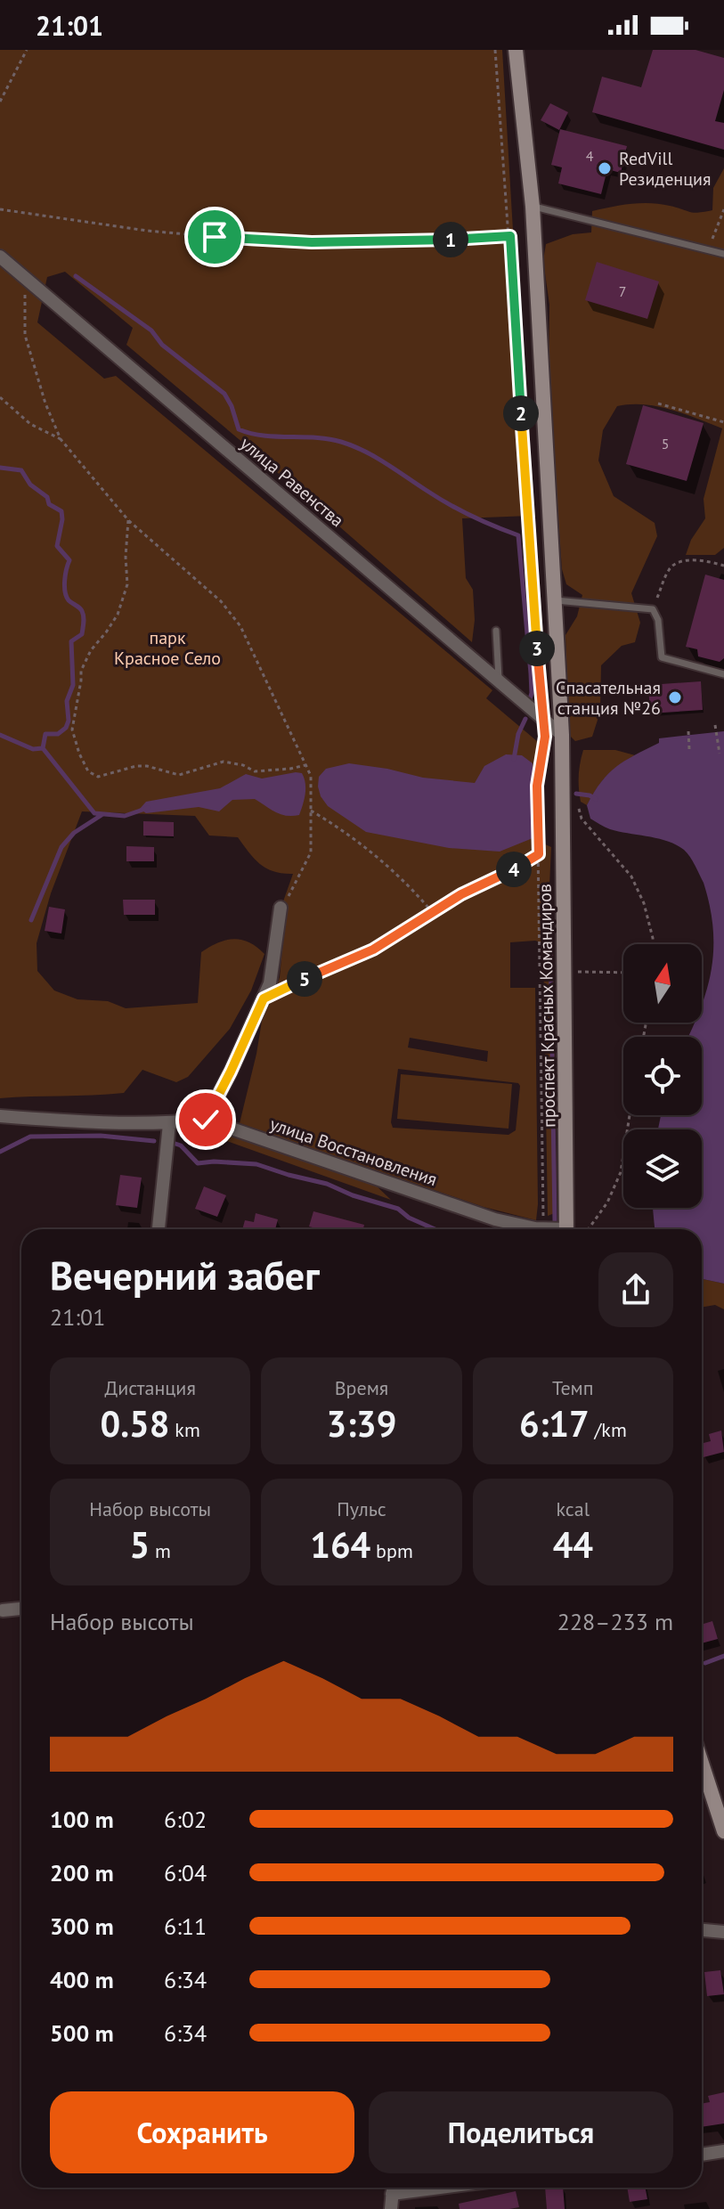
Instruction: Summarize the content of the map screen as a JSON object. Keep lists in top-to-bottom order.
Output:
{
  "streets": {
    "street": ["улица Равенства", "проспект Красных Командиров", "улица Восстановления"]
  },
  "crossings": [
    ["улица Равенства", "проспект Красных Командиров"]
  ],
  "parks": ["парк Красное Село"],
  "places": ["RedVill Резиденция", "Спасательная станция №26"],
  "house_numbers": ["4", "7", "5"],
  "north": "top",
  "page": {
    "status": "21:01",
    "pins": [
      "1",
      "2",
      "3",
      "4",
      "5"
    ],
    "heading": ["Вечерний забег", "21:01"],
    "stats": [
      ["Дистанция", "0.58 km"],
      ["Время", "3:39"],
      ["Темп", "6:17 /km"],
      ["Набор высоты", "5 m"],
      ["Пульс", "164 bpm"],
      ["kcal", "44"]
    ],
    "chart": ["Набор высоты", "228–233 m"],
    "list": [
      {
        "name": "100 m",
        "note": "6:02"
      },
      {
        "name": "200 m",
        "note": "6:04"
      },
      {
        "name": "300 m",
        "note": "6:11"
      },
      {
        "name": "400 m",
        "note": "6:34"
      },
      {
        "name": "500 m",
        "note": "6:34"
      }
    ],
    "buttons": ["Сохранить", "Поделиться"]
  }
}
